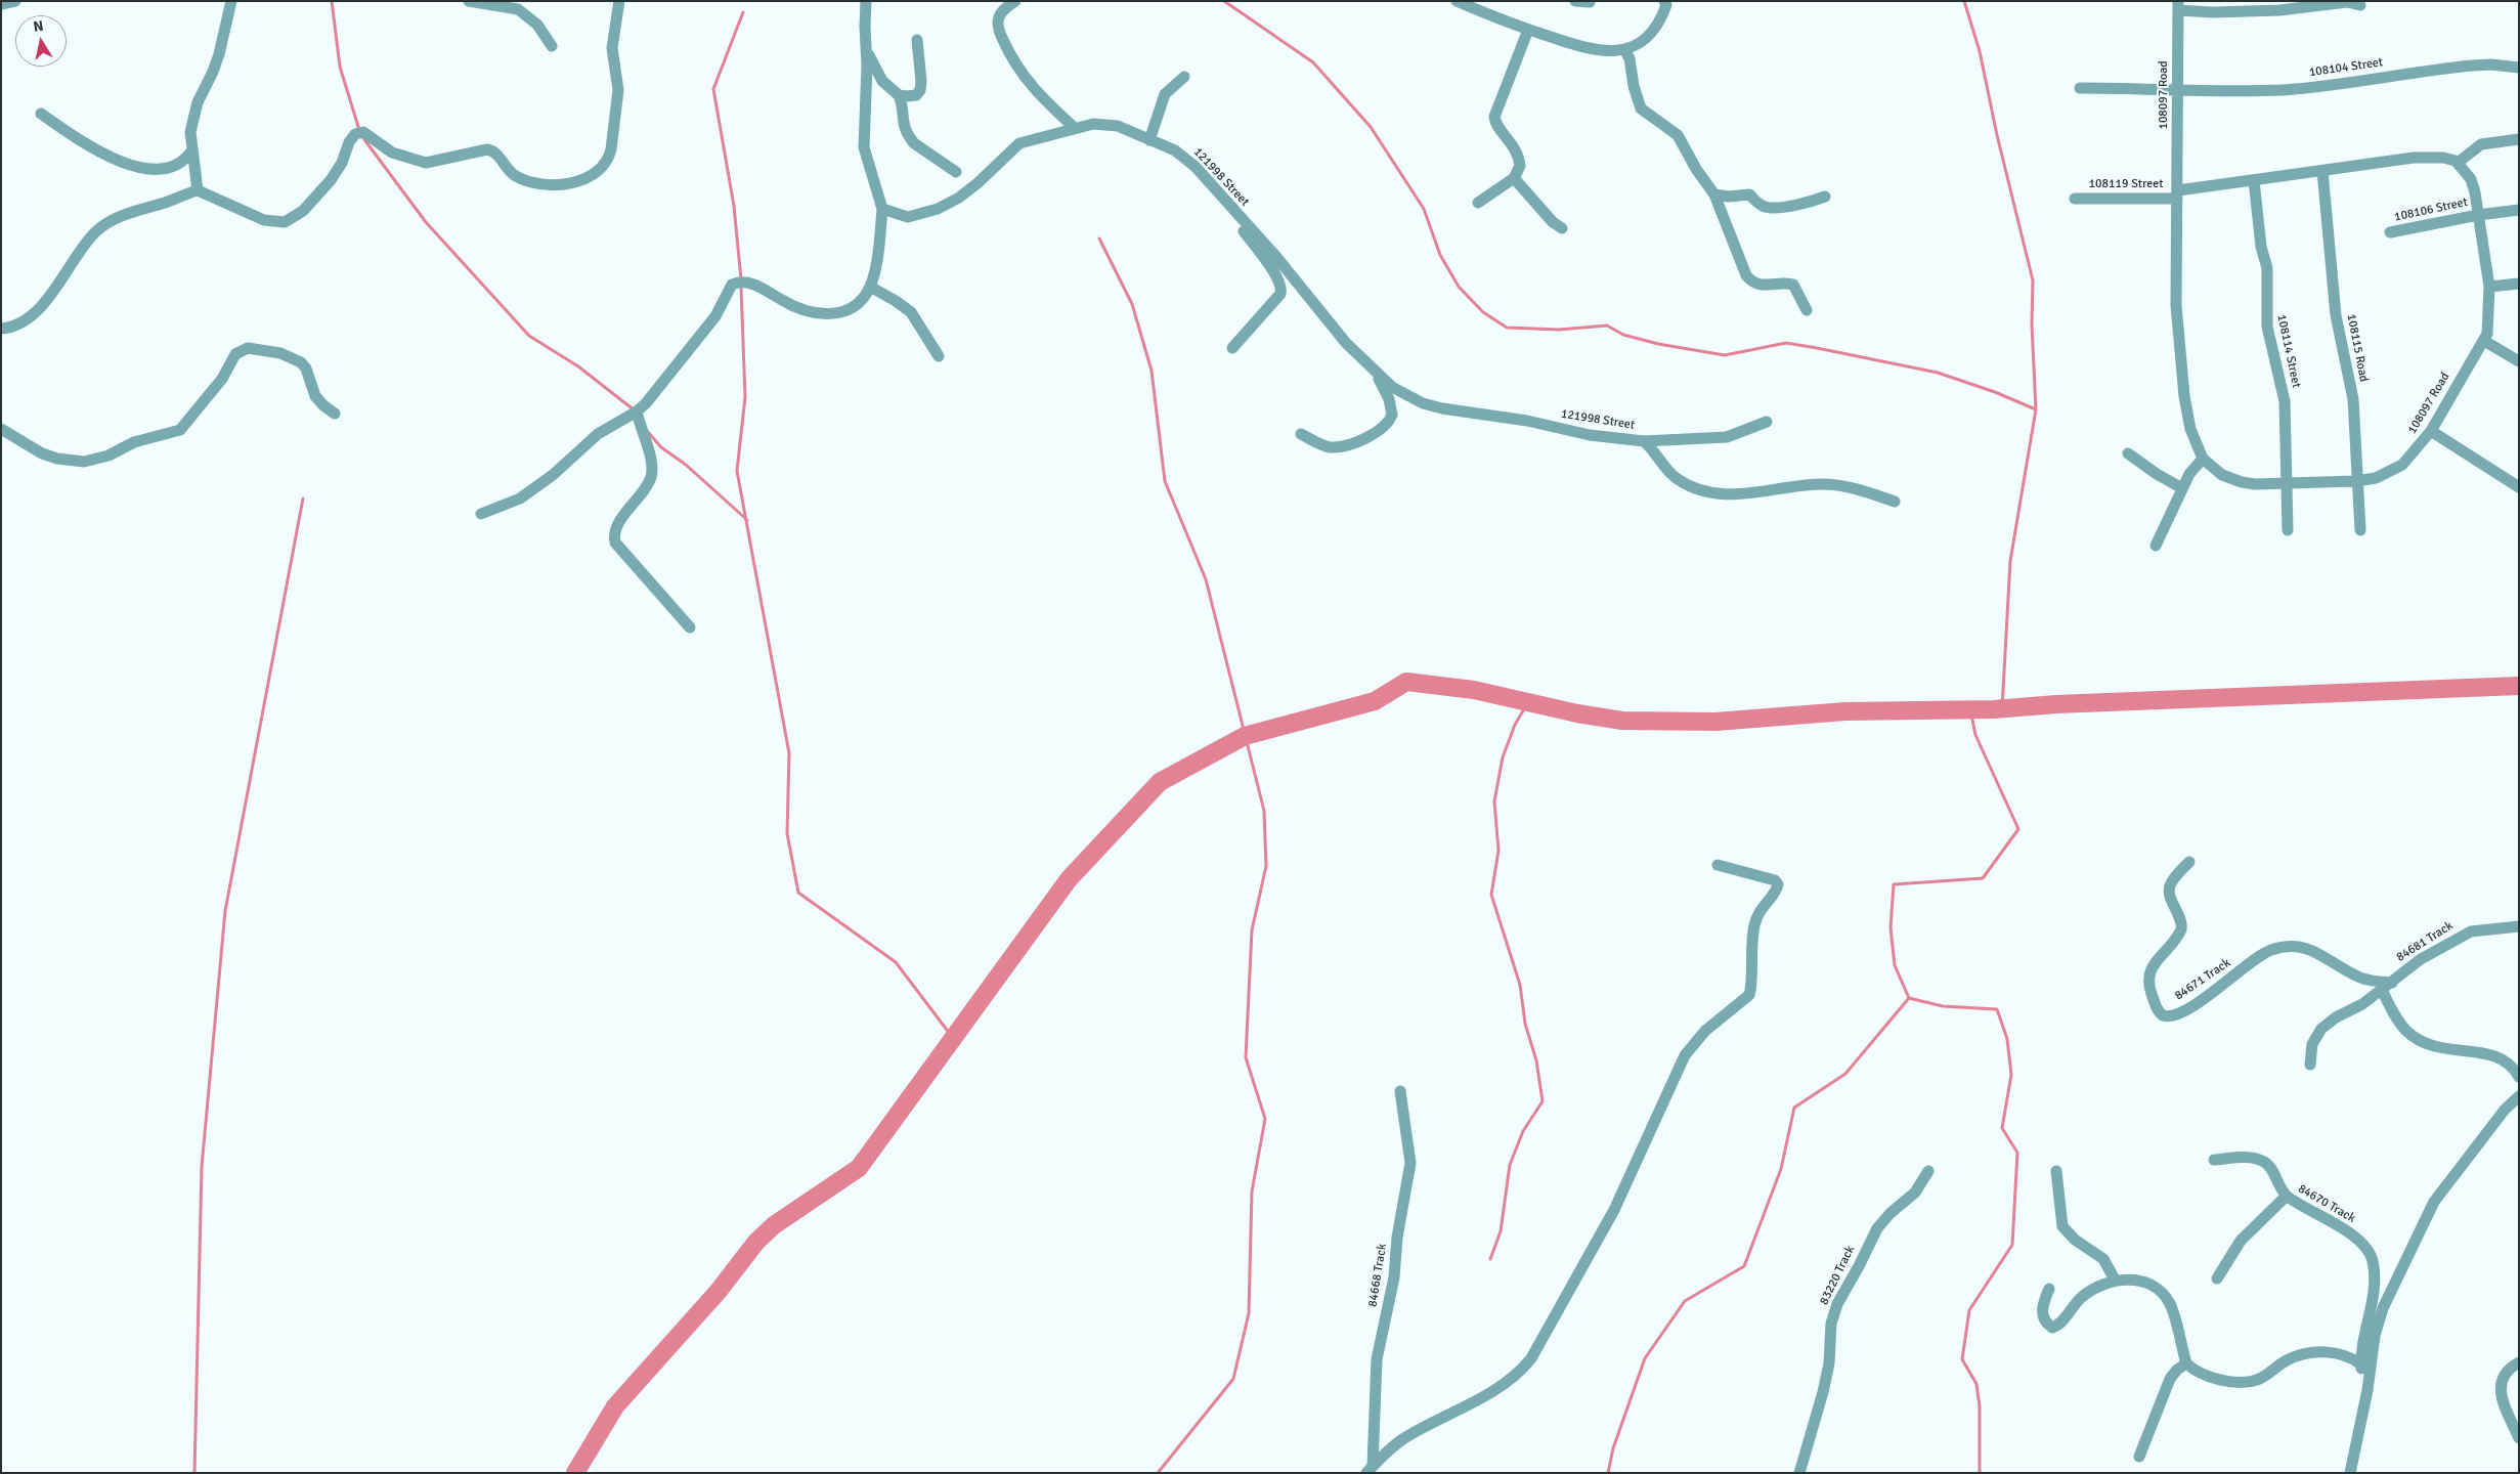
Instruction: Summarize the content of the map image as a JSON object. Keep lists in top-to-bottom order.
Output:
{
  "streets": {
    "street": [
      "108104 Street",
      "108097 Road",
      "121998 Street",
      "108119 Street",
      "108106 Street",
      "108115 Road",
      "108114 Street",
      "84681 Track",
      "84671 Track",
      "84670 Track",
      "84668 Track",
      "83220 Track"
    ]
  },
  "crossings": [
    ["108104 Street", "108097 Road"],
    ["108097 Road", "108119 Street"],
    ["108097 Road", "108106 Street"],
    ["108097 Road", "108115 Road"],
    ["108097 Road", "108114 Street"],
    ["84681 Track", "84671 Track"]
  ],
  "north": "top"
}
